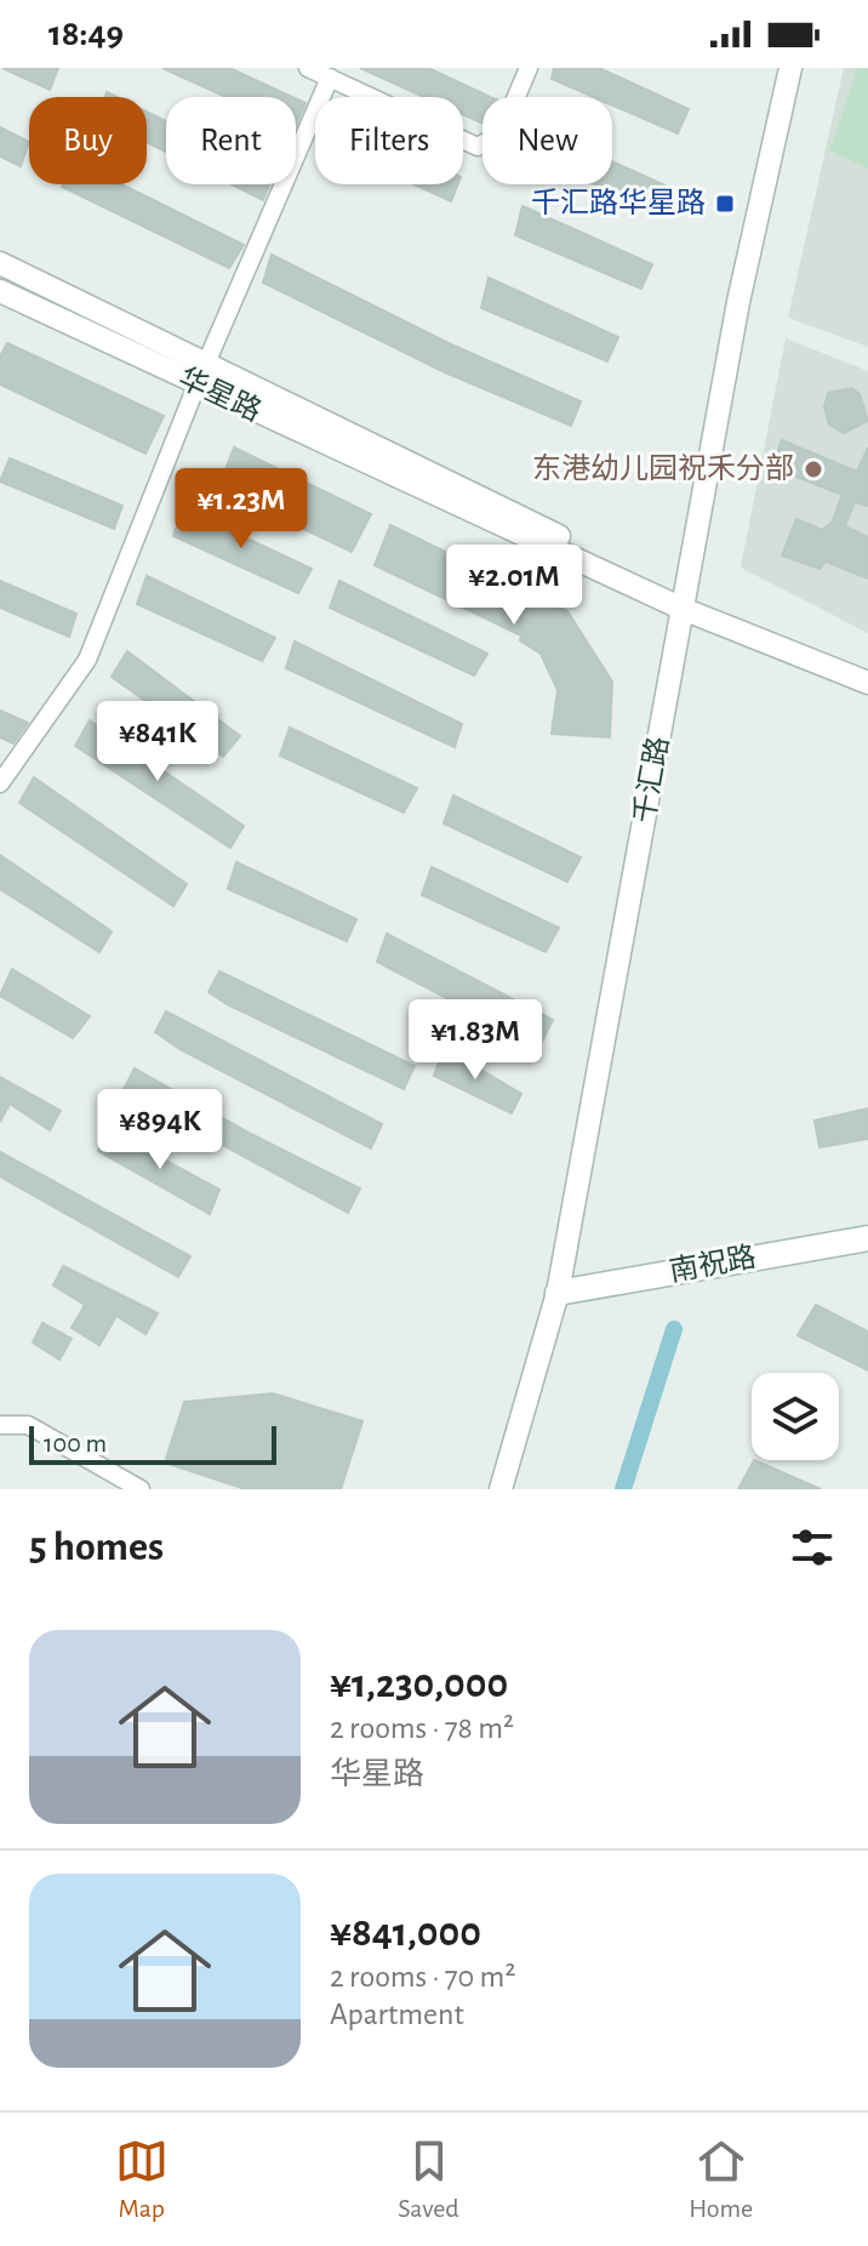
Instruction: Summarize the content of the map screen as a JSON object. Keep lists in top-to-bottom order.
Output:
{
  "streets": {
    "main road": ["南祝路"],
    "street": ["华星路", "千汇路"]
  },
  "crossings": [
    ["华星路", "千汇路"],
    ["千汇路", "南祝路"]
  ],
  "places": {
    "transit": ["千汇路华星路"],
    "other": ["东港幼儿园祝禾分部"]
  },
  "scale_bar": "100 m",
  "page": {
    "status": "18:49",
    "chip": [
      "Buy",
      "Rent",
      "Filters",
      "New"
    ],
    "price": [
      "¥1.23M",
      "¥2.01M",
      "¥841K",
      "¥1.83M",
      "¥894K"
    ],
    "scale": "100 m",
    "heading": "5 homes",
    "list": [
      {
        "name": "¥1,230,000",
        "note": "2 rooms · 78 m² · 华星路"
      },
      {
        "name": "¥841,000",
        "note": "2 rooms · 70 m² · Apartment"
      }
    ],
    "tabs": ["Map", "Saved", "Home"]
  }
}
